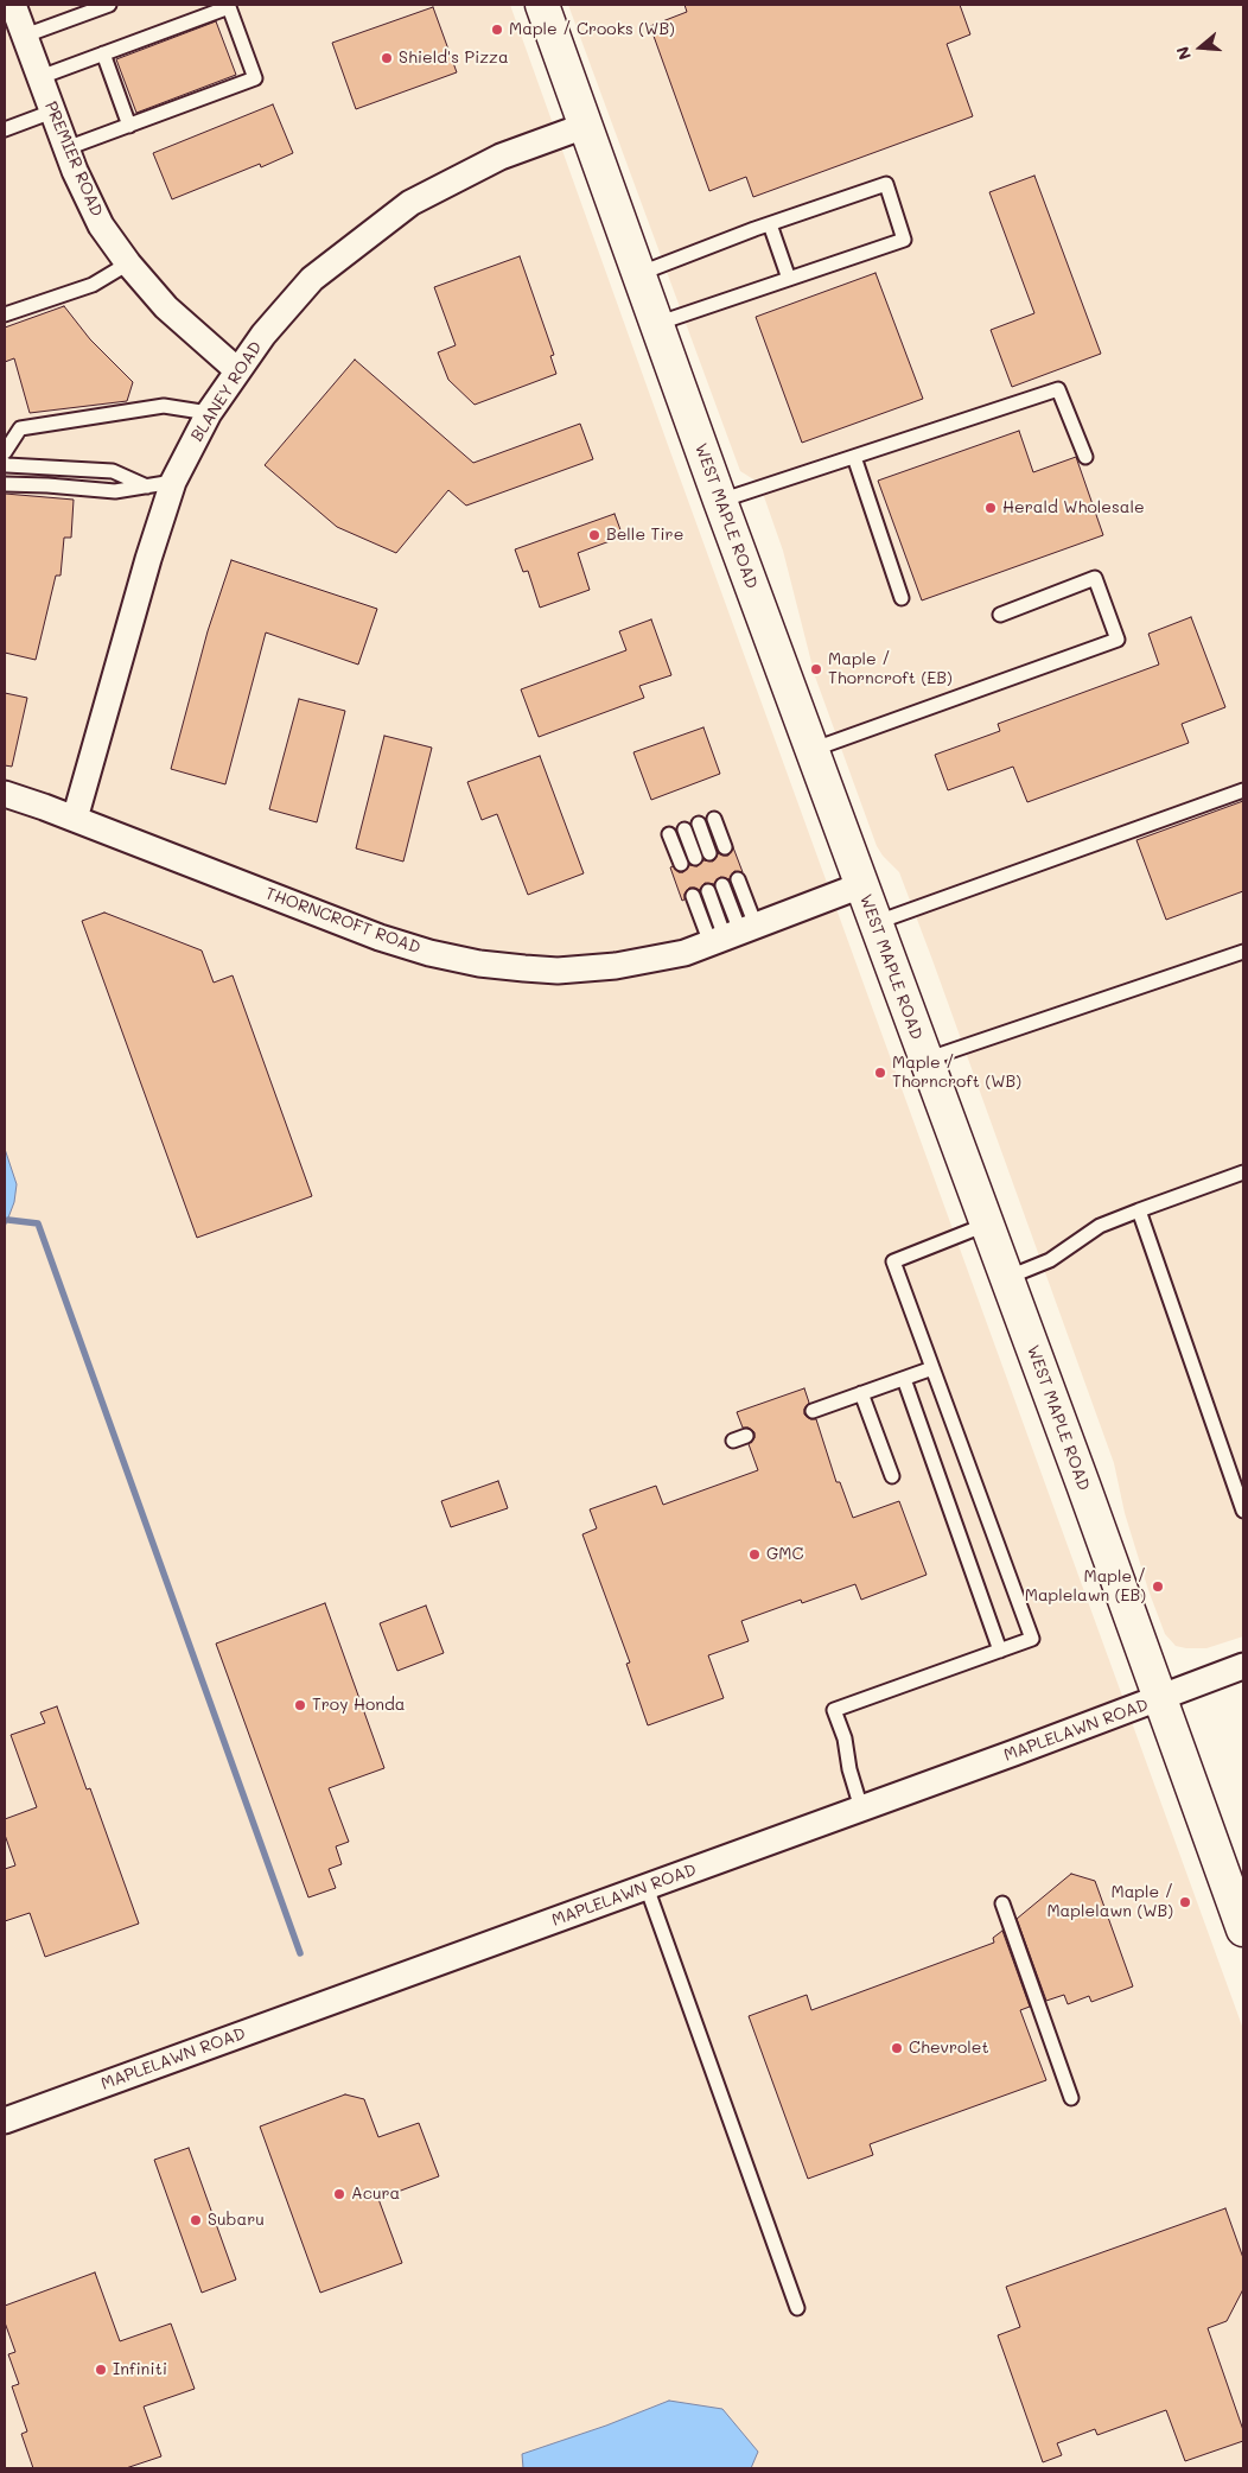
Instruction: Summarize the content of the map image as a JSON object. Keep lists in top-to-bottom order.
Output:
{
  "streets": {
    "main road": ["WEST MAPLE ROAD"],
    "street": [
      "PREMIER ROAD",
      "BLANEY ROAD",
      "THORNCROFT ROAD",
      "MAPLELAWN ROAD"
    ]
  },
  "crossings": [
    ["PREMIER ROAD", "BLANEY ROAD"],
    ["BLANEY ROAD", "WEST MAPLE ROAD"],
    ["BLANEY ROAD", "THORNCROFT ROAD"],
    ["WEST MAPLE ROAD", "THORNCROFT ROAD"],
    ["WEST MAPLE ROAD", "MAPLELAWN ROAD"]
  ],
  "places": [
    "Maple / Crooks (WB)",
    "Shield's Pizza",
    "Herald Wholesale",
    "Belle Tire",
    "Maple / Thorncroft (EB)",
    "Maple / Thorncroft (WB)",
    "GMC",
    "Maple / Maplelawn (EB)",
    "Troy Honda",
    "Maple / Maplelawn (WB)",
    "Chevrolet",
    "Acura",
    "Subaru",
    "Infiniti"
  ],
  "north": "left"
}
